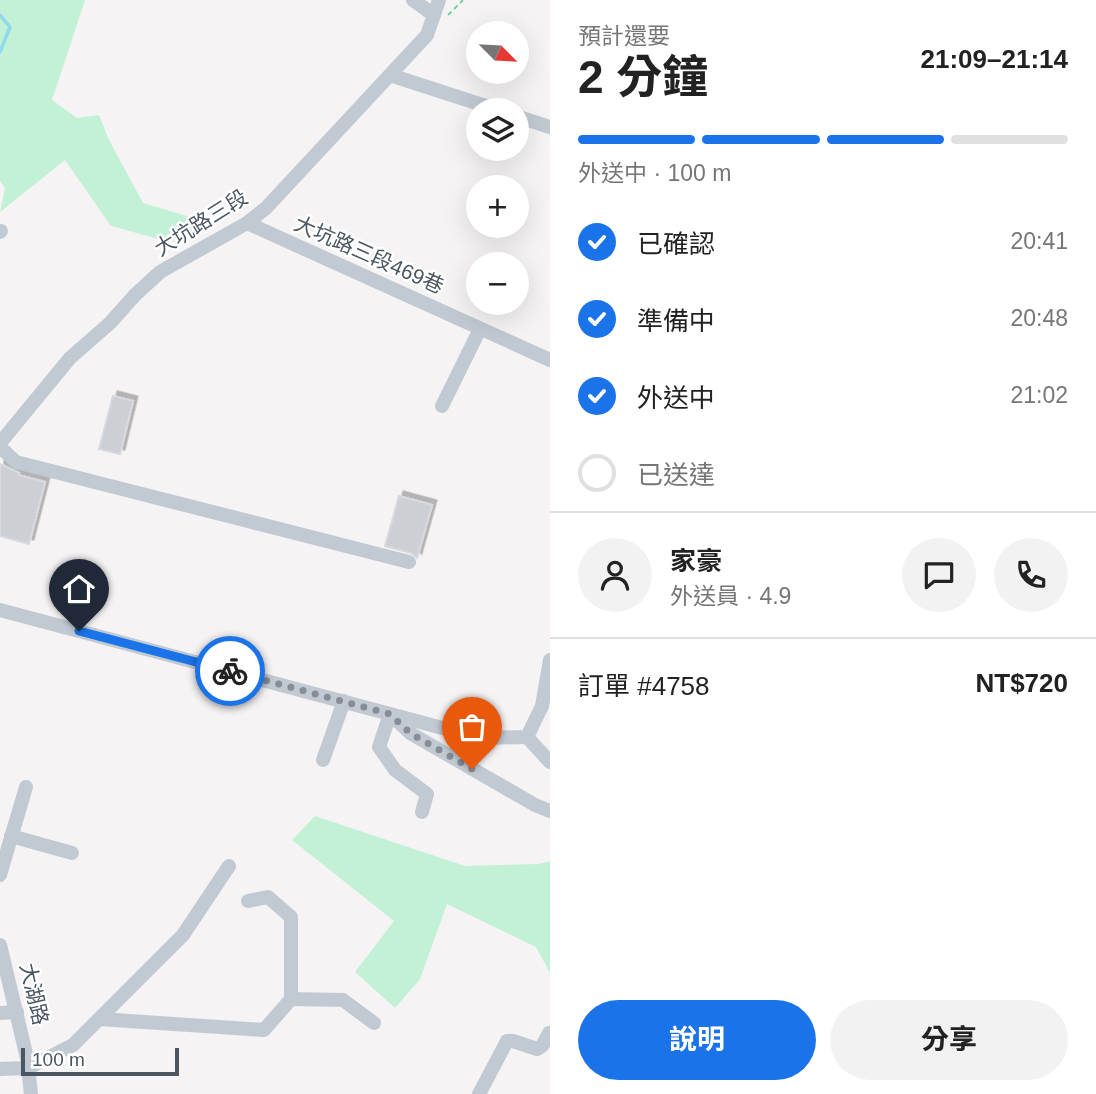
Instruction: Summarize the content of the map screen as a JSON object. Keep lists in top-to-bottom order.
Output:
{
  "streets": {
    "street": ["大坑路三段", "大坑路三段469巷", "大湖路"]
  },
  "crossings": [
    ["大坑路三段", "大坑路三段469巷"]
  ],
  "scale_bar": "100 m",
  "north": "bottom right",
  "page": {
    "heading": ["2 分鐘", "預計還要", "21:09–21:14"],
    "panel": [
      "家豪",
      "外送員 · 4.9",
      "訂單 #4758",
      "NT$720"
    ],
    "map_buttons": ["+", "−"],
    "bar": "外送中 · 100 m",
    "list": [
      ["已確認", "20:41"],
      ["準備中", "20:48"],
      ["外送中", "21:02"],
      "已送達"
    ],
    "buttons": ["說明", "分享"],
    "scale": "100 m"
  }
}
